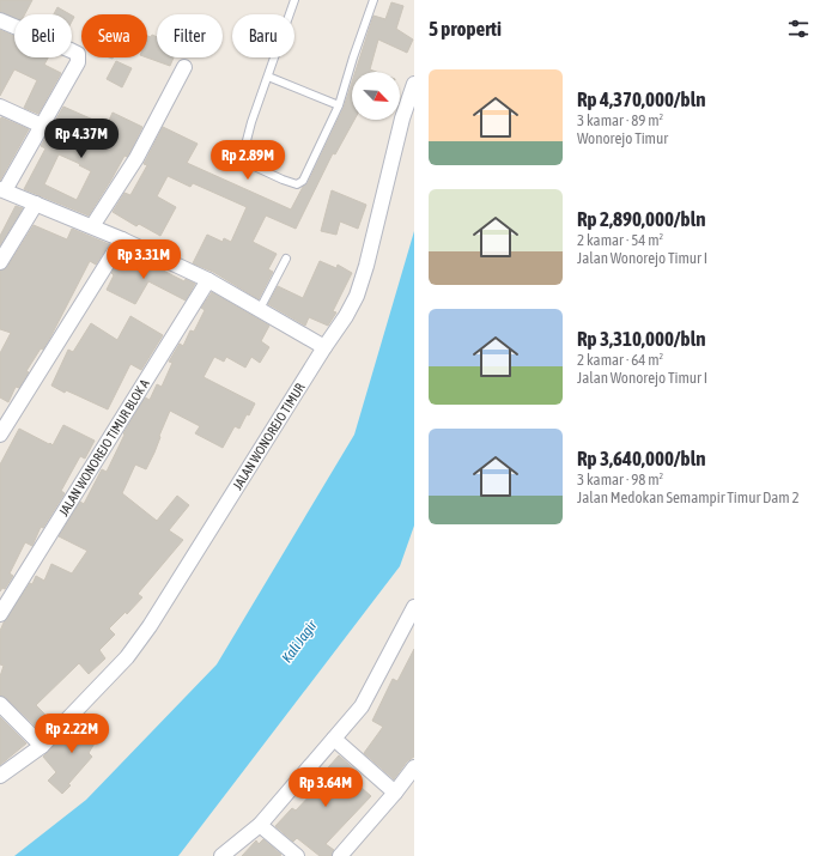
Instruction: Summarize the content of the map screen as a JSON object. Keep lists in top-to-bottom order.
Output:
{
  "streets": {
    "street": ["JALAN WONOREJO TIMUR", "JALAN WONOREJO TIMUR BLOK A"]
  },
  "water": ["Kali Jagir"],
  "north": "bottom right",
  "page": {
    "heading": "5 properti",
    "chip": [
      "Beli",
      "Sewa",
      "Filter",
      "Baru"
    ],
    "list": [
      {
        "name": "Rp 4,370,000/bln",
        "note": "3 kamar · 89 m² · Wonorejo Timur"
      },
      {
        "name": "Rp 2,890,000/bln",
        "note": "2 kamar · 54 m² · Jalan Wonorejo Timur I"
      },
      {
        "name": "Rp 3,310,000/bln",
        "note": "2 kamar · 64 m² · Jalan Wonorejo Timur I"
      },
      {
        "name": "Rp 3,640,000/bln",
        "note": "3 kamar · 98 m² · Jalan Medokan Semampir Timur Dam 2"
      }
    ],
    "price": [
      "Rp 4.37M",
      "Rp 2.89M",
      "Rp 3.31M",
      "Rp 2.22M",
      "Rp 3.64M"
    ]
  }
}
